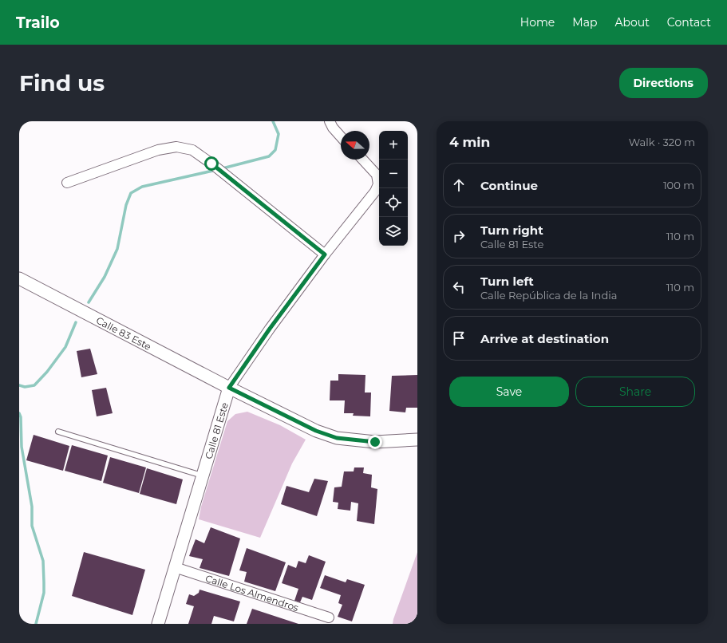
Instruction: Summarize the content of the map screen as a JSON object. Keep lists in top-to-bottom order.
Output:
{
  "streets": {
    "street": ["Calle 83 Este", "Calle 81 Este", "Calle Los Almendros"]
  },
  "crossings": [
    ["Calle 83 Este", "Calle 81 Este"],
    ["Calle 81 Este", "Calle Los Almendros"]
  ],
  "north": "left",
  "page": {
    "header": "Trailo",
    "nav": [
      "Home",
      "Map",
      "About",
      "Contact"
    ],
    "buttons": [
      "Directions",
      ["Save", "Share"]
    ],
    "title": "Find us",
    "heading": ["4 min", "Walk · 320 m"],
    "map_buttons": ["+", "−"],
    "list": [
      ["Continue", "100 m"],
      ["Turn right", "Calle 81 Este", "110 m"],
      ["Turn left", "Calle República de la India", "110 m"],
      "Arrive at destination"
    ]
  }
}
